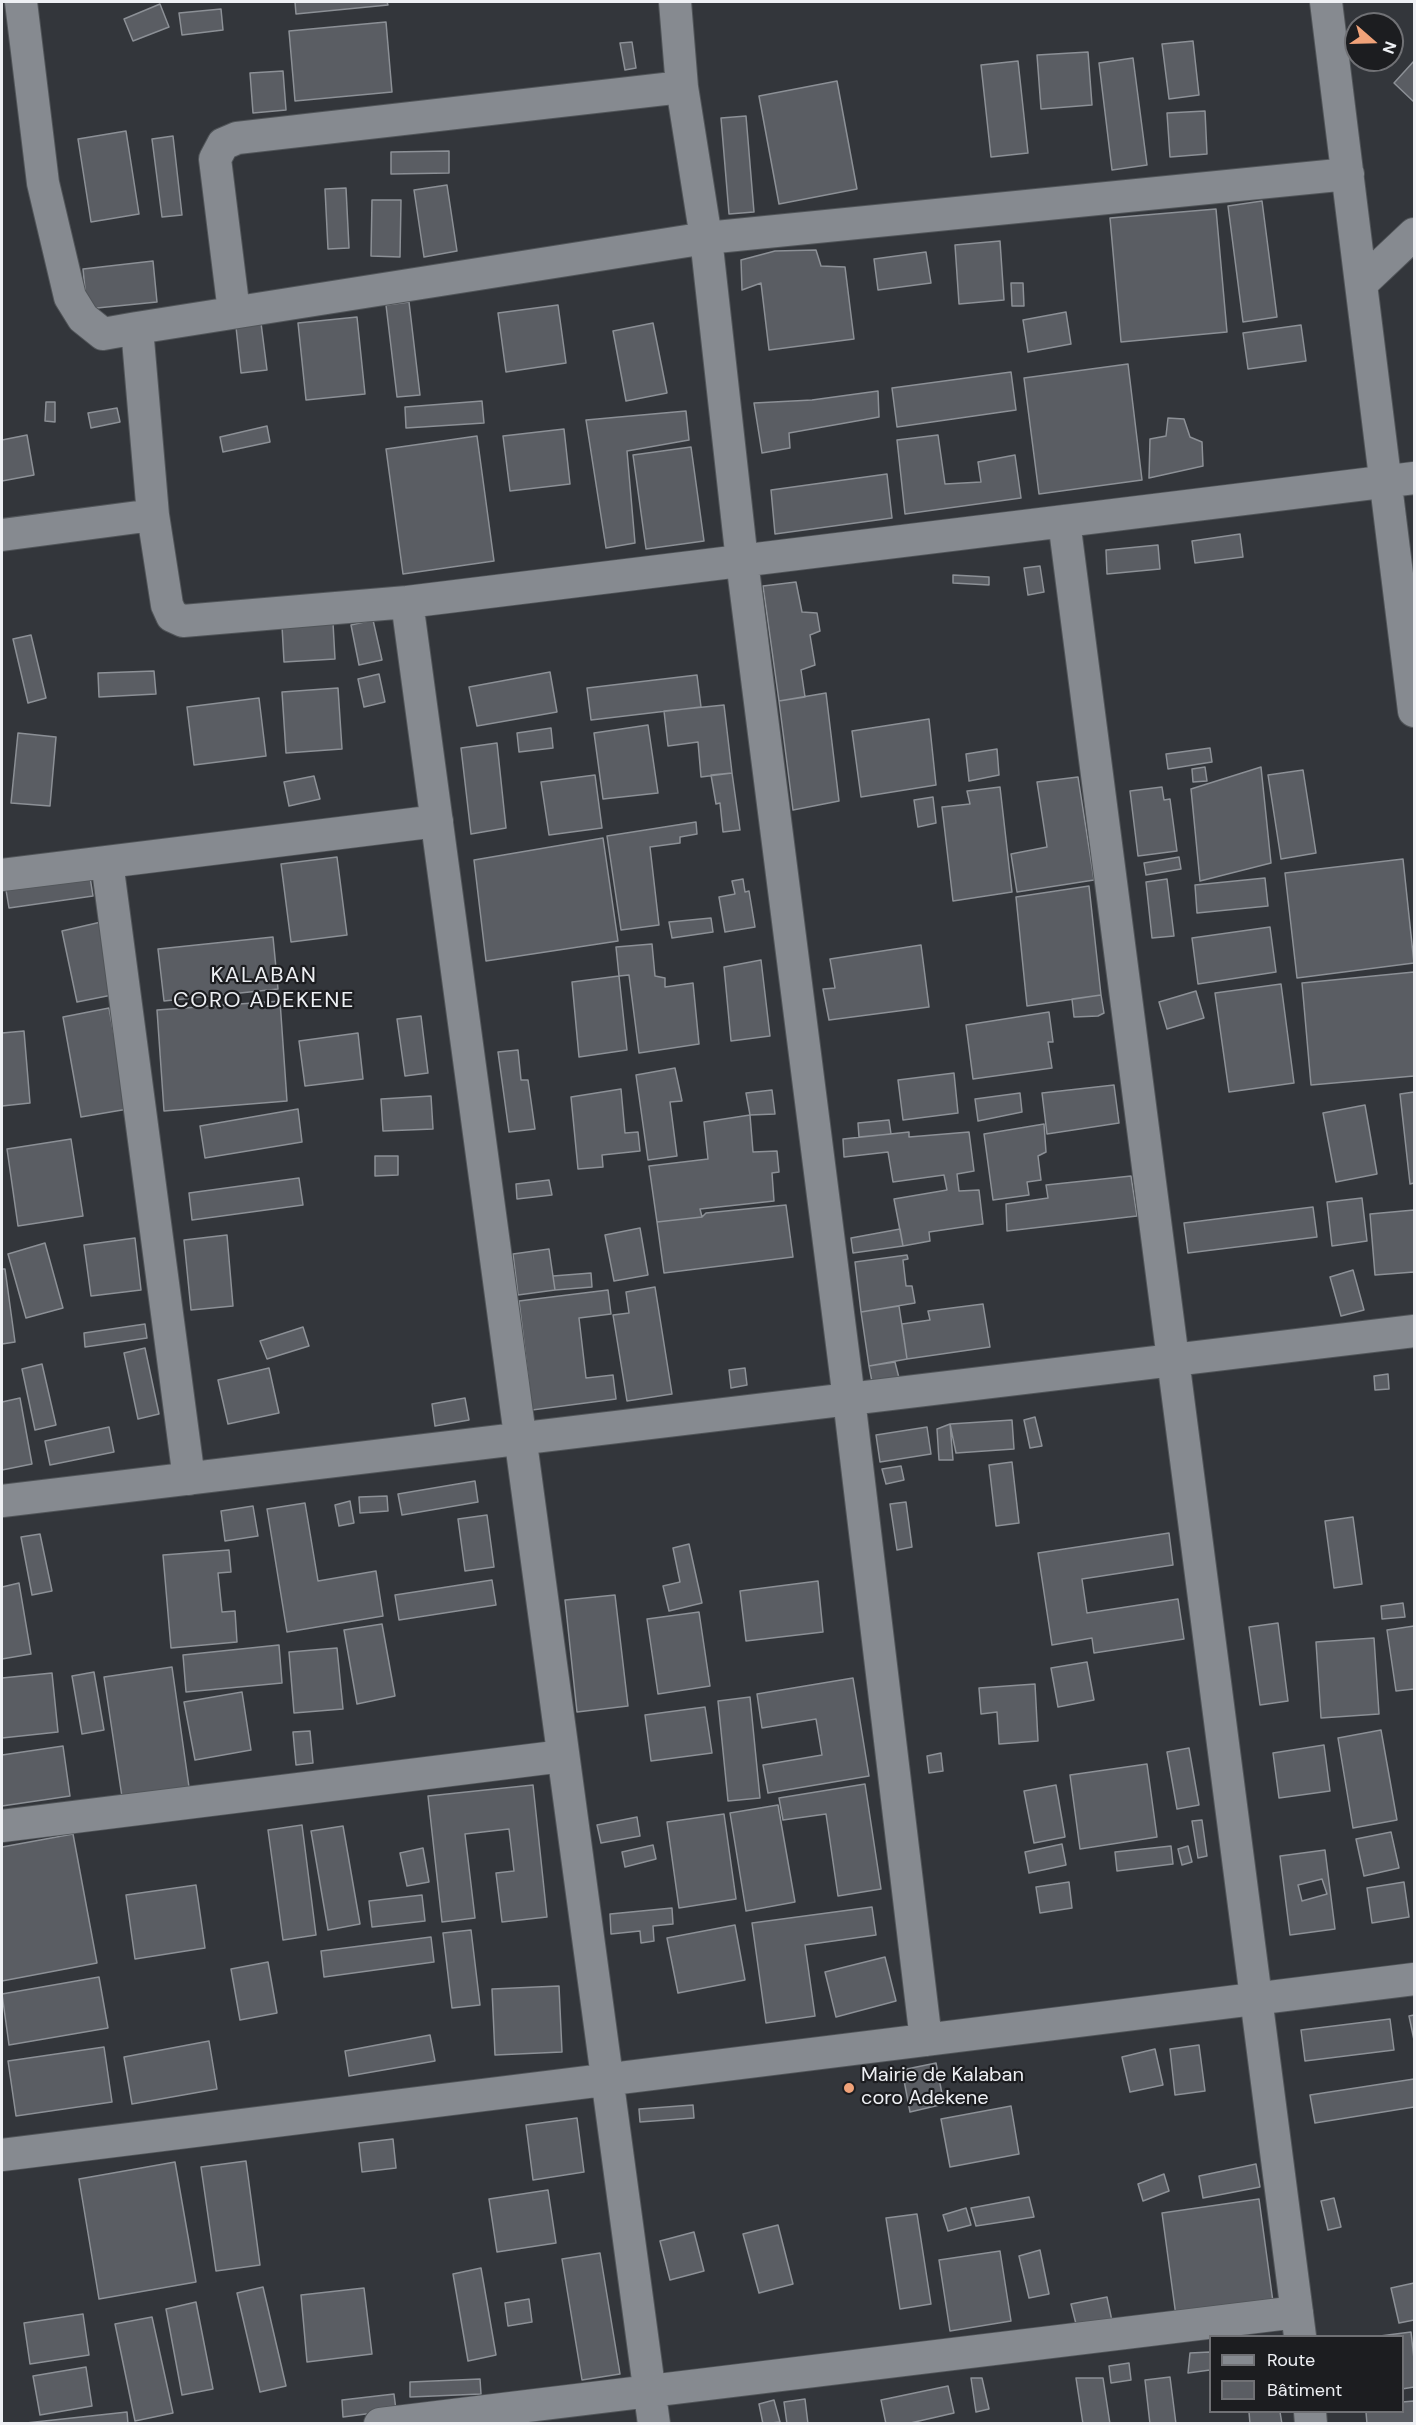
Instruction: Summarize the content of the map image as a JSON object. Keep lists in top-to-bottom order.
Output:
{
  "districts": ["KALABAN CORO ADEKENE"],
  "places": ["Mairie de Kalaban coro Adekene"],
  "legend": ["Route", "Bâtiment"],
  "north": "right"
}
